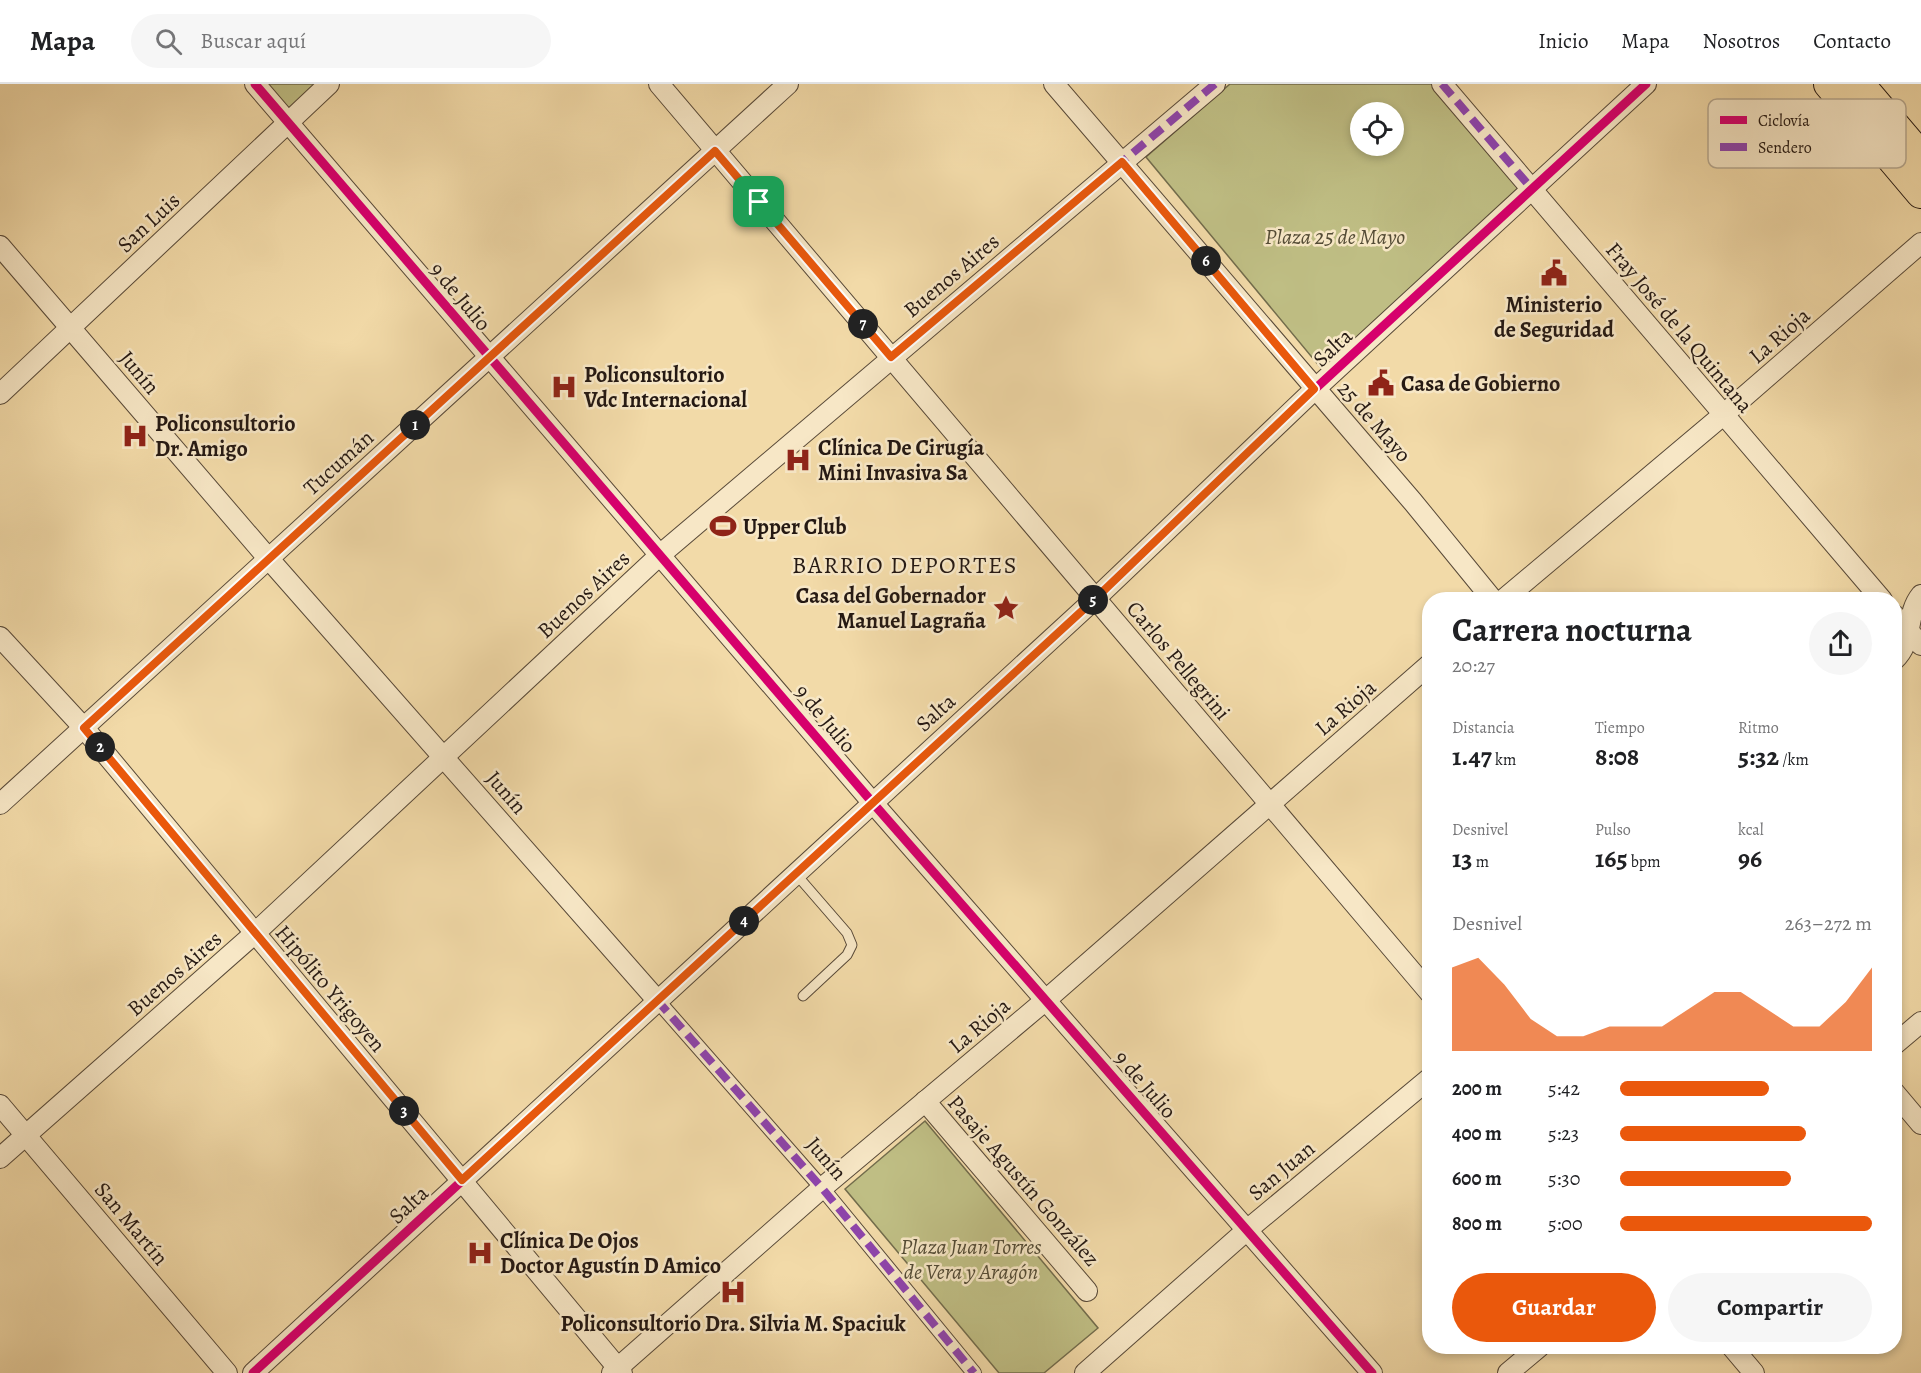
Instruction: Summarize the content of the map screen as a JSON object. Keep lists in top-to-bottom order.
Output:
{
  "streets": {
    "street": [
      "San Luis",
      "Buenos Aires",
      "9 de Julio",
      "Fray José de la Quintana",
      "La Rioja",
      "Salta",
      "Junín",
      "25 de Mayo",
      "Tucumán",
      "Carlos Pellegrini",
      "Hipólito Yrigoyen",
      "San Juan",
      "Pasaje Agustín González",
      "San Martín"
    ]
  },
  "crossings": [
    ["San Luis", "9 de Julio"],
    ["San Luis", "Junín"],
    ["Buenos Aires", "9 de Julio"],
    ["Buenos Aires", "Junín"],
    ["Buenos Aires", "25 de Mayo"],
    ["Buenos Aires", "Carlos Pellegrini"],
    ["Buenos Aires", "Hipólito Yrigoyen"],
    ["Buenos Aires", "San Martín"],
    ["9 de Julio", "La Rioja"],
    ["9 de Julio", "Salta"],
    ["9 de Julio", "Tucumán"],
    ["9 de Julio", "San Juan"],
    ["Fray José de la Quintana", "La Rioja"],
    ["Fray José de la Quintana", "Salta"],
    ["La Rioja", "Junín"],
    ["La Rioja", "Carlos Pellegrini"],
    ["La Rioja", "Hipólito Yrigoyen"],
    ["La Rioja", "Pasaje Agustín González"],
    ["Salta", "Junín"],
    ["Salta", "25 de Mayo"],
    ["Salta", "Carlos Pellegrini"],
    ["Salta", "Hipólito Yrigoyen"],
    ["Junín", "Tucumán"],
    ["Tucumán", "Carlos Pellegrini"],
    ["Tucumán", "Hipólito Yrigoyen"]
  ],
  "districts": ["BARRIO DEPORTES"],
  "parks": ["Plaza 25 de Mayo", "Plaza Juan Torres de Vera y Aragón"],
  "places": {
    "public building": ["Ministerio de Seguridad", "Casa de Gobierno"],
    "hospital": [
      "Policonsultorio Vdc Internacional",
      "Policonsultorio Dr. Amigo",
      "Clínica De Cirugía Mini Invasiva Sa",
      "Clínica De Ojos Doctor Agustín D Amico",
      "Policonsultorio Dra. Silvia M. Spaciuk"
    ],
    "sports": ["Upper Club"],
    "place": ["Casa del Gobernador Manuel Lagraña"]
  },
  "legend": ["Ciclovía", "Sendero"],
  "page": {
    "header": "Mapa",
    "search": "Buscar aquí",
    "nav": [
      "Inicio",
      "Mapa",
      "Nosotros",
      "Contacto"
    ],
    "pins": [
      "6",
      "7",
      "1",
      "5",
      "2",
      "4",
      "3"
    ],
    "heading": ["Carrera nocturna", "20:27"],
    "stats": [
      ["Distancia", "1.47 km"],
      ["Tiempo", "8:08"],
      ["Ritmo", "5:32 /km"],
      ["Desnivel", "13 m"],
      ["Pulso", "165 bpm"],
      ["kcal", "96"]
    ],
    "chart": ["Desnivel", "263–272 m"],
    "list": [
      {
        "name": "200 m",
        "note": "5:42"
      },
      {
        "name": "400 m",
        "note": "5:23"
      },
      {
        "name": "600 m",
        "note": "5:30"
      },
      {
        "name": "800 m",
        "note": "5:00"
      }
    ],
    "buttons": ["Guardar", "Compartir"]
  }
}
